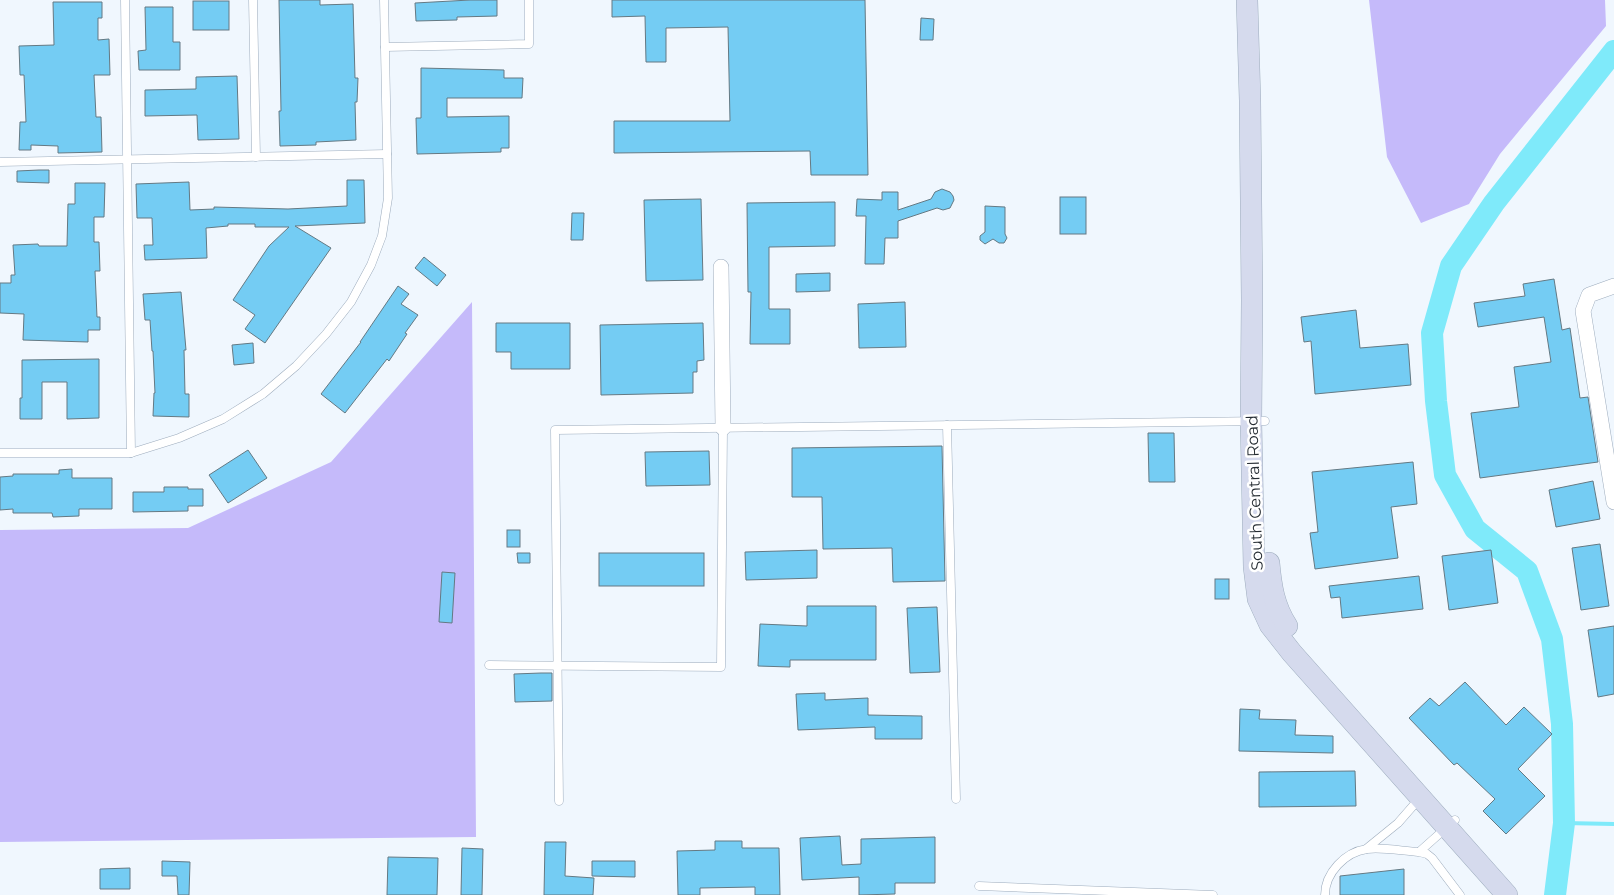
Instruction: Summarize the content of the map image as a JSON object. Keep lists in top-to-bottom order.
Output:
{
  "streets": {
    "street": ["South Central Road"]
  }
}
